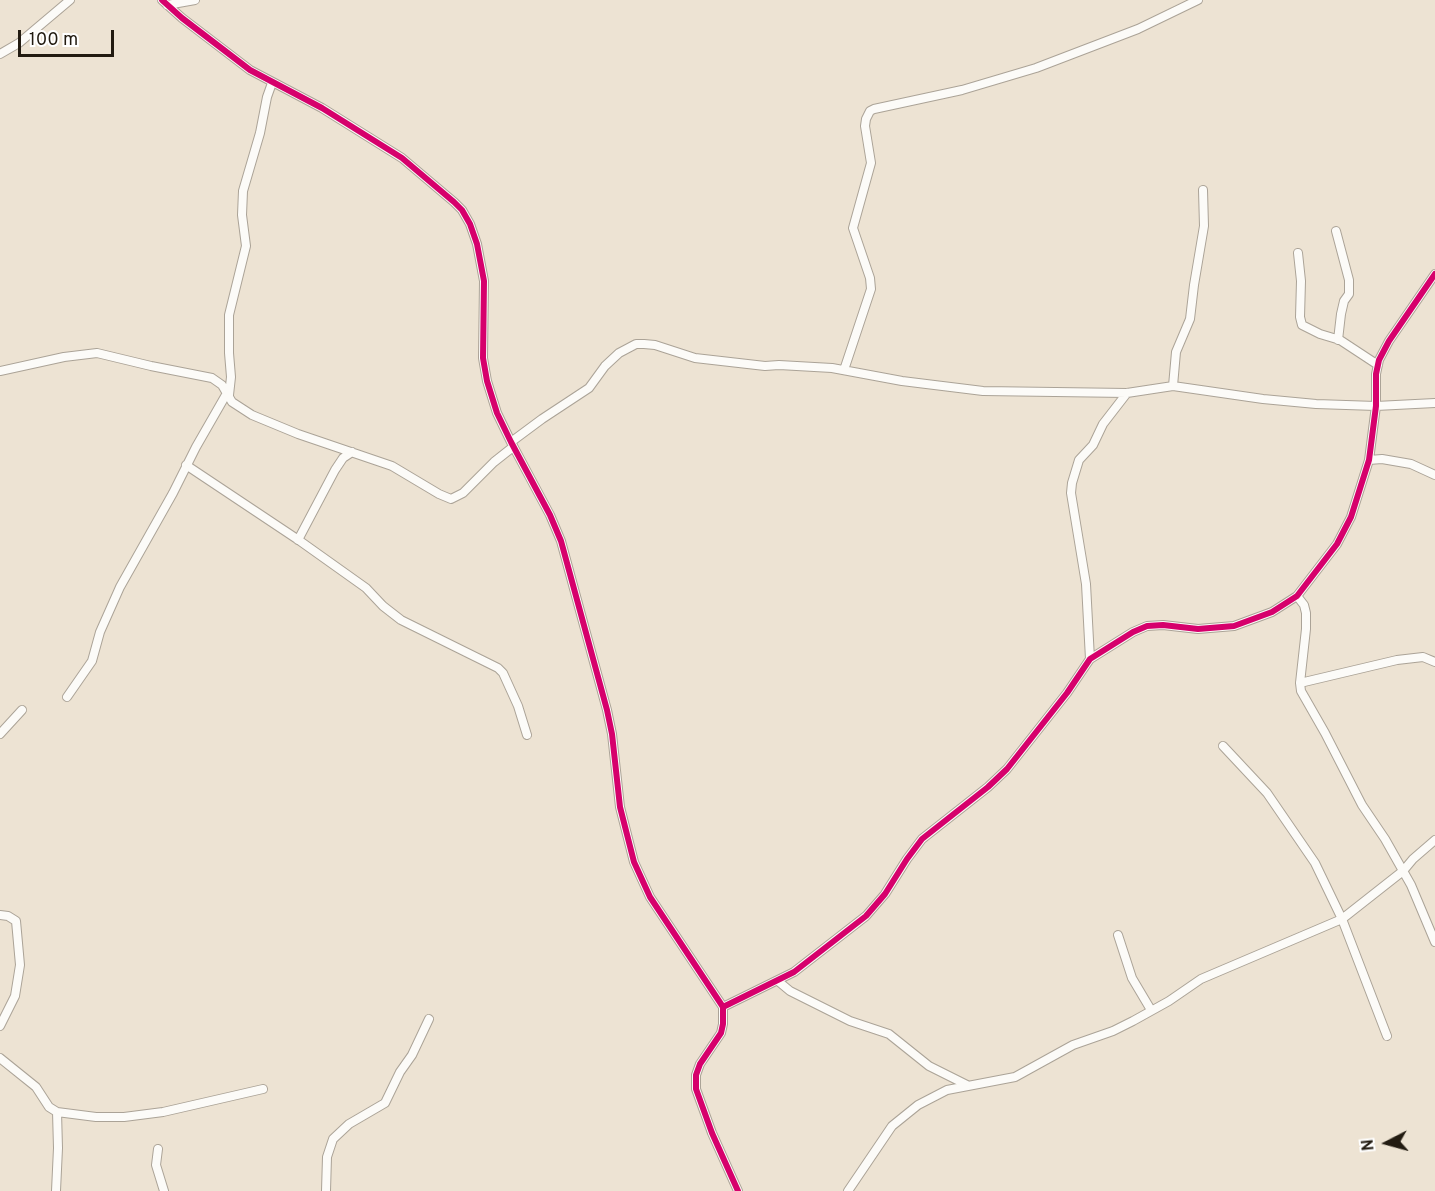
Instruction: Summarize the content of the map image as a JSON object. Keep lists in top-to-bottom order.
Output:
{
  "scale_bar": "100 m",
  "north": "left"
}
